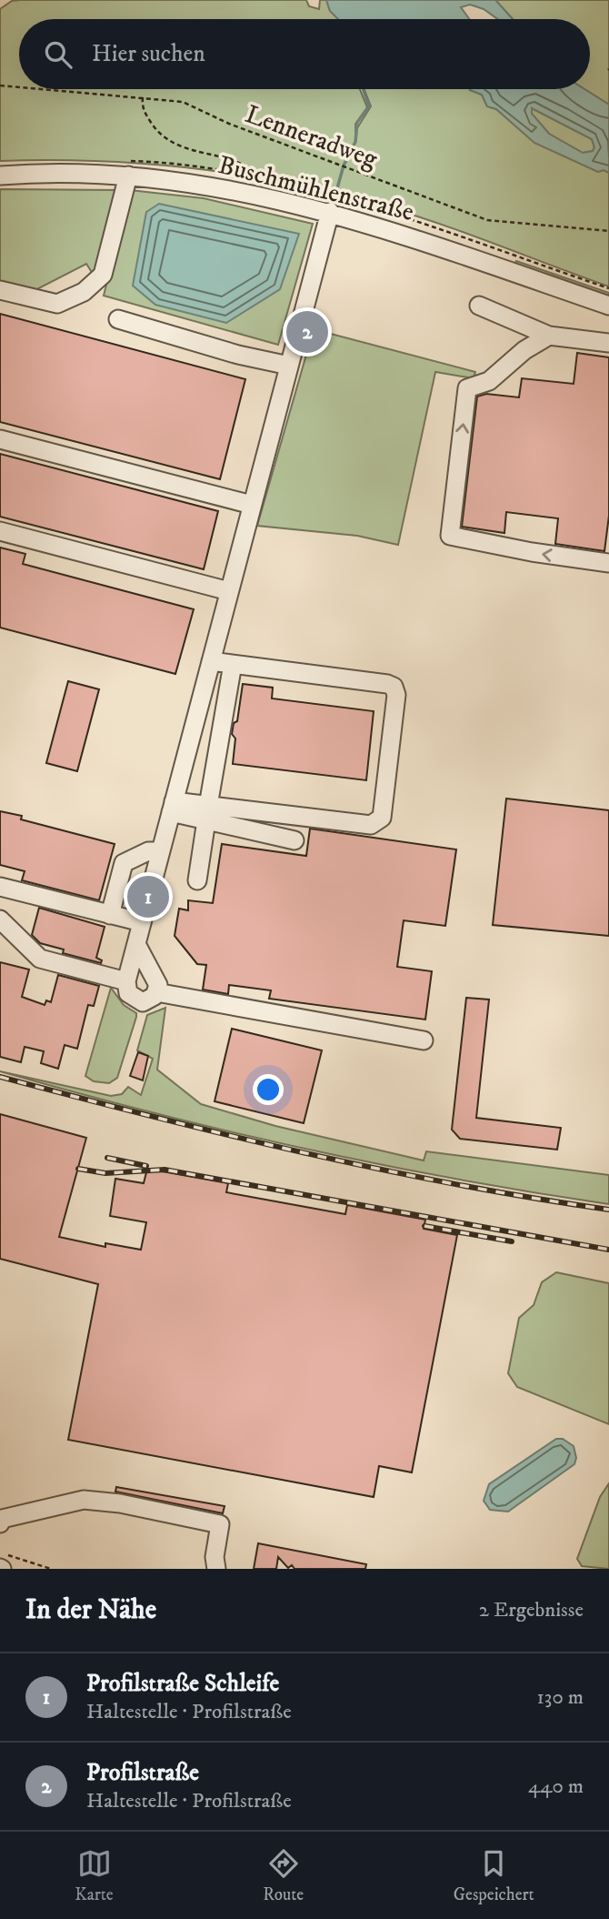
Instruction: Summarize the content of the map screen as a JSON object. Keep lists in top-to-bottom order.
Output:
{
  "streets": {
    "street": ["Buschmühlenstraße"],
    "path": ["Lenneradweg"]
  },
  "page": {
    "search": "Hier suchen",
    "pins": ["2", "1"],
    "heading": ["In der Nähe", "2 Ergebnisse"],
    "list": [
      {
        "mark": "1",
        "name": "Profilstraße Schleife",
        "note": "Haltestelle · Profilstraße",
        "value": "130 m"
      },
      {
        "mark": "2",
        "name": "Profilstraße",
        "note": "Haltestelle · Profilstraße",
        "value": "440 m"
      }
    ],
    "nav": ["Karte", "Route", "Gespeichert"]
  }
}
